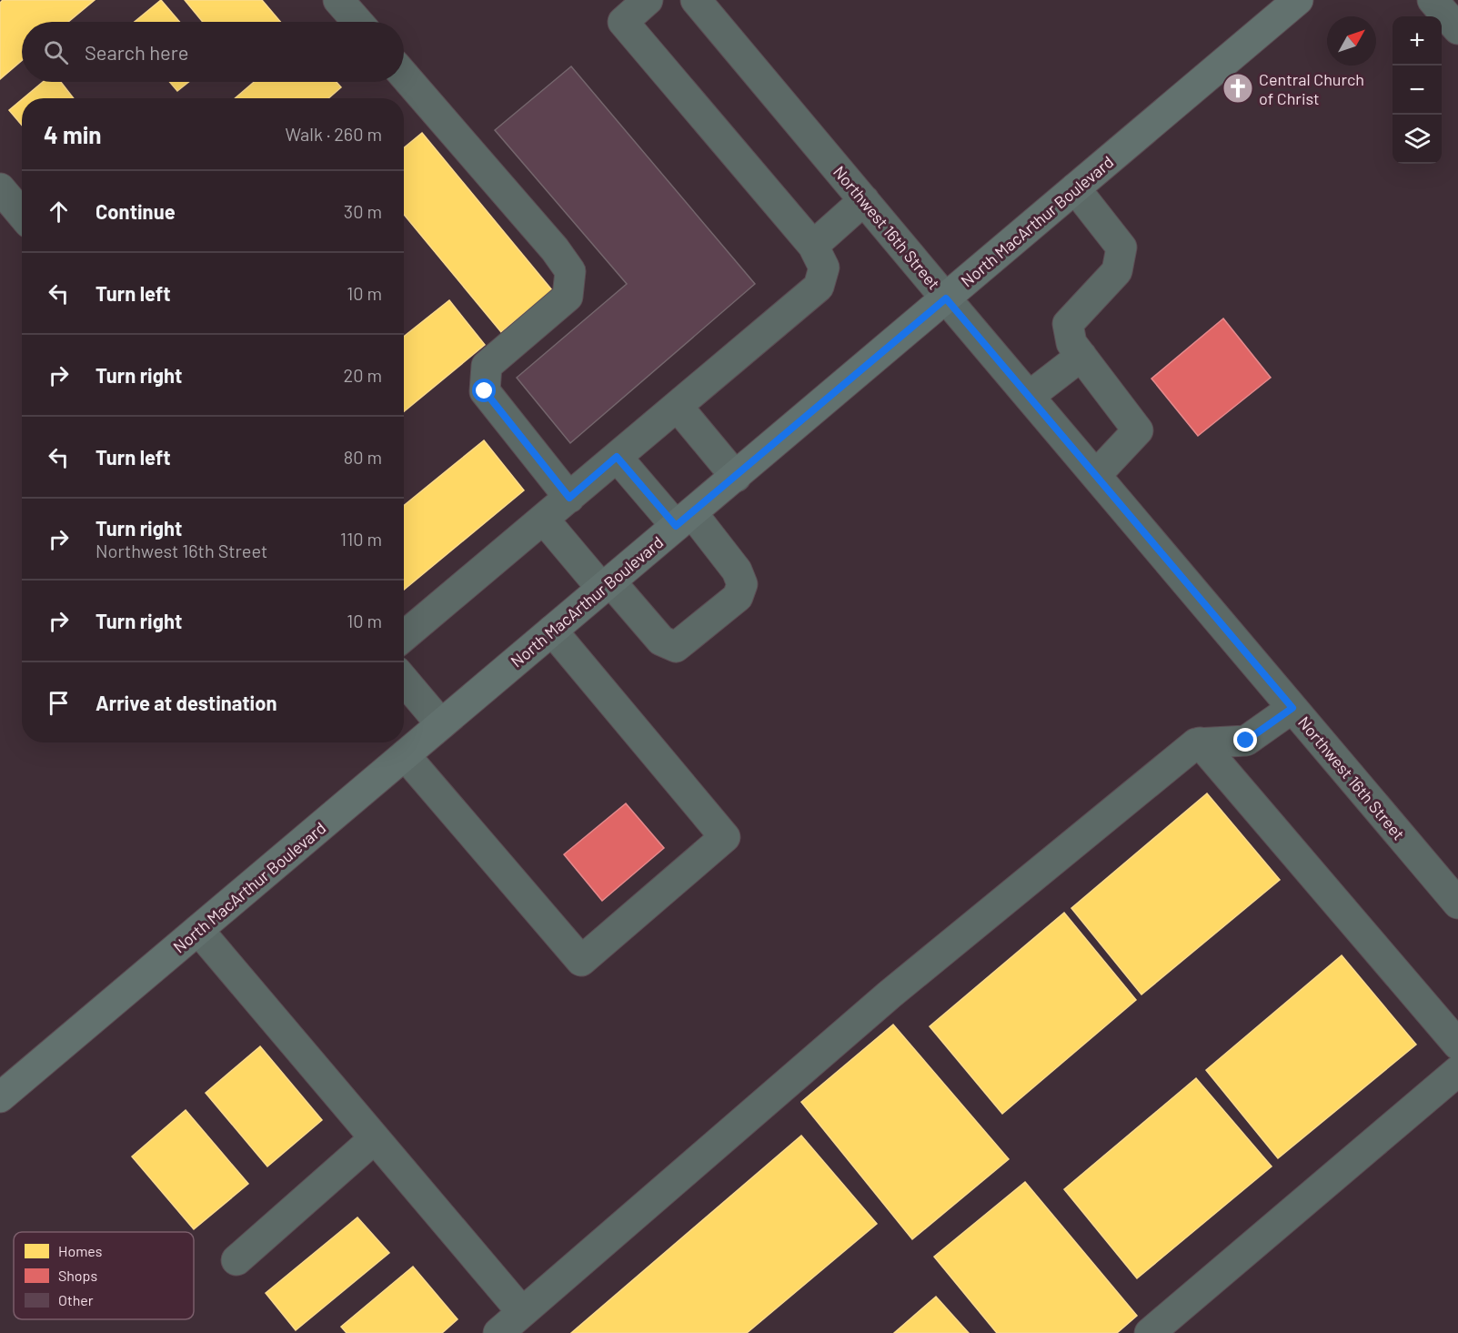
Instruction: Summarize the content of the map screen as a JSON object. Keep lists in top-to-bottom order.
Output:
{
  "streets": {
    "main road": ["North MacArthur Boulevard"],
    "street": ["Northwest 16th Street"]
  },
  "crossings": [
    ["North MacArthur Boulevard", "Northwest 16th Street"]
  ],
  "places": {
    "church": ["Central Church of Christ"]
  },
  "legend": ["Homes", "Shops", "Other"],
  "north": "top right",
  "page": {
    "map_buttons": ["+", "−"],
    "search": "Search here",
    "heading": ["4 min", "Walk · 260 m"],
    "list": [
      ["Continue", "30 m"],
      ["Turn left", "10 m"],
      ["Turn right", "20 m"],
      ["Turn left", "80 m"],
      ["Turn right", "Northwest 16th Street", "110 m"],
      ["Turn right", "10 m"],
      "Arrive at destination"
    ]
  }
}
